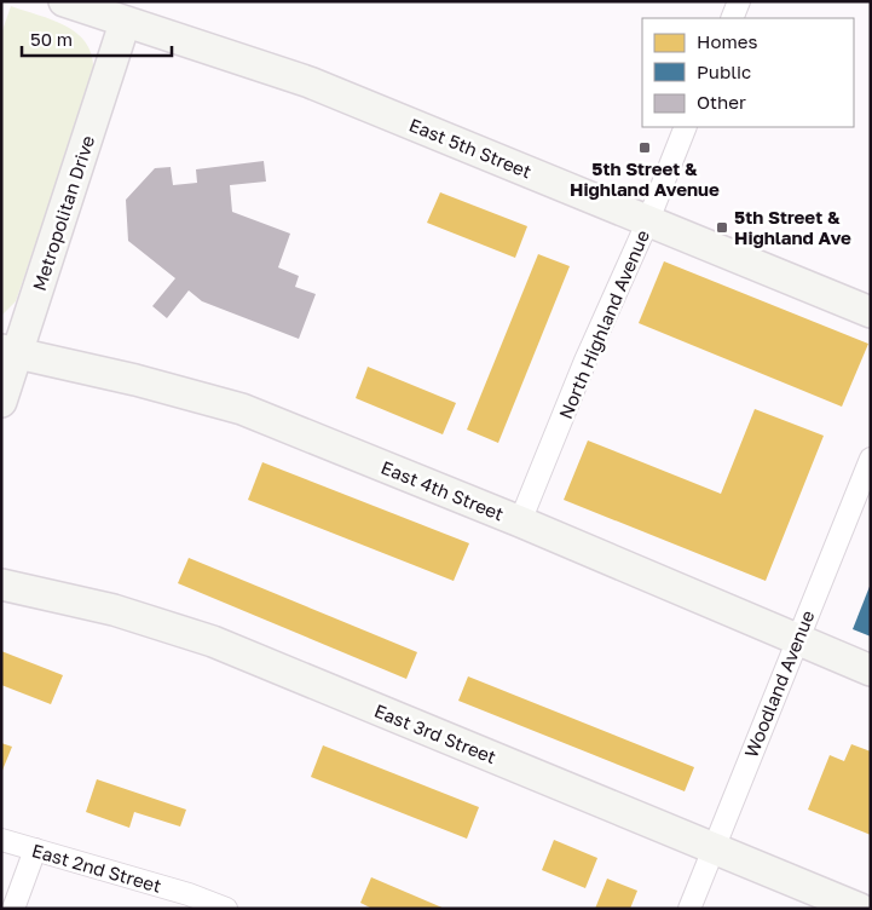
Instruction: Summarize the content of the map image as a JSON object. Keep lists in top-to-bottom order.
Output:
{
  "streets": {
    "main road": [
      "East 5th Street",
      "Metropolitan Drive",
      "East 4th Street",
      "East 3rd Street"
    ],
    "street": ["North Highland Avenue", "Woodland Avenue", "East 2nd Street"]
  },
  "crossings": [
    ["East 5th Street", "Metropolitan Drive"],
    ["East 5th Street", "North Highland Avenue"],
    ["Metropolitan Drive", "East 4th Street"],
    ["North Highland Avenue", "East 4th Street"],
    ["East 4th Street", "Woodland Avenue"],
    ["Woodland Avenue", "East 3rd Street"]
  ],
  "places": {
    "transit": ["5th Street & Highland Avenue", "5th Street & Highland Ave"]
  },
  "legend": ["Homes", "Public", "Other"],
  "scale_bar": "50 m"
}
